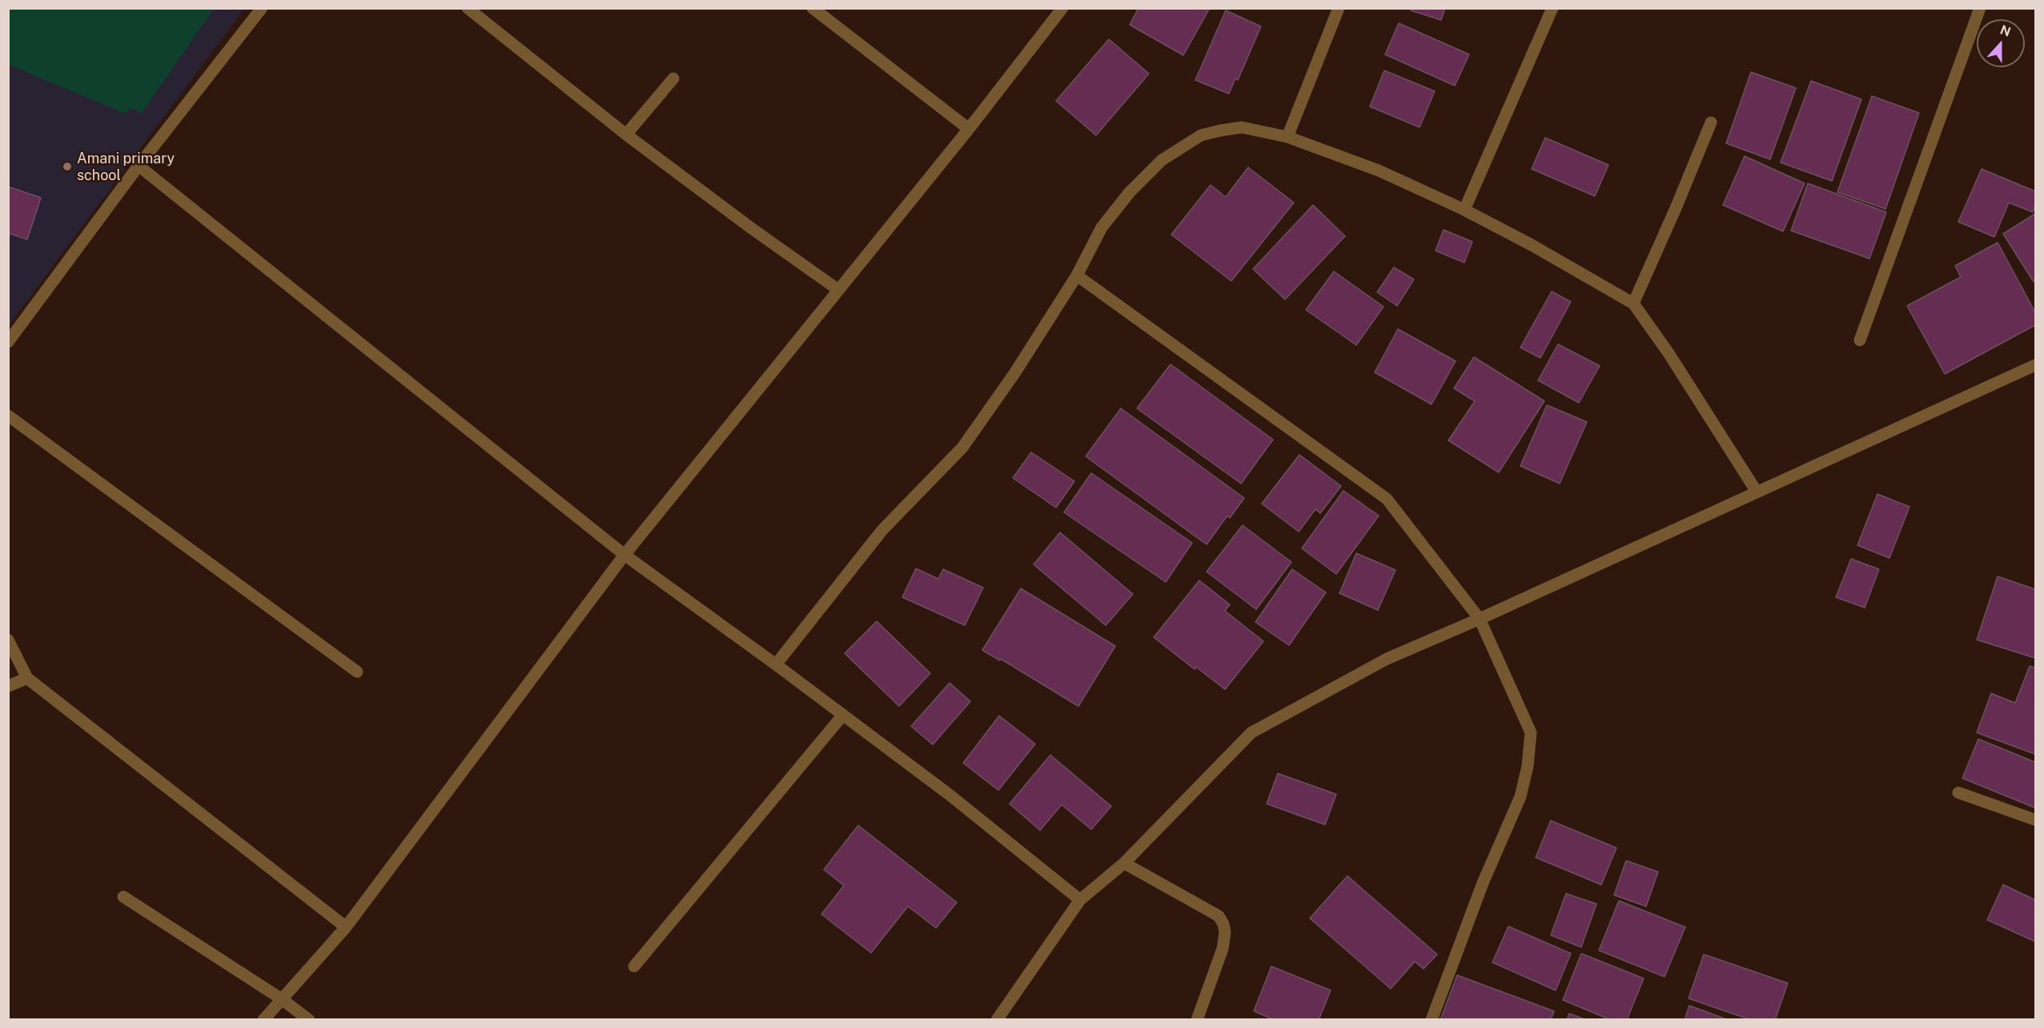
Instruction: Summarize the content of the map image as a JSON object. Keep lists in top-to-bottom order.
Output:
{
  "places": ["Amani primary school"],
  "north": "top"
}
